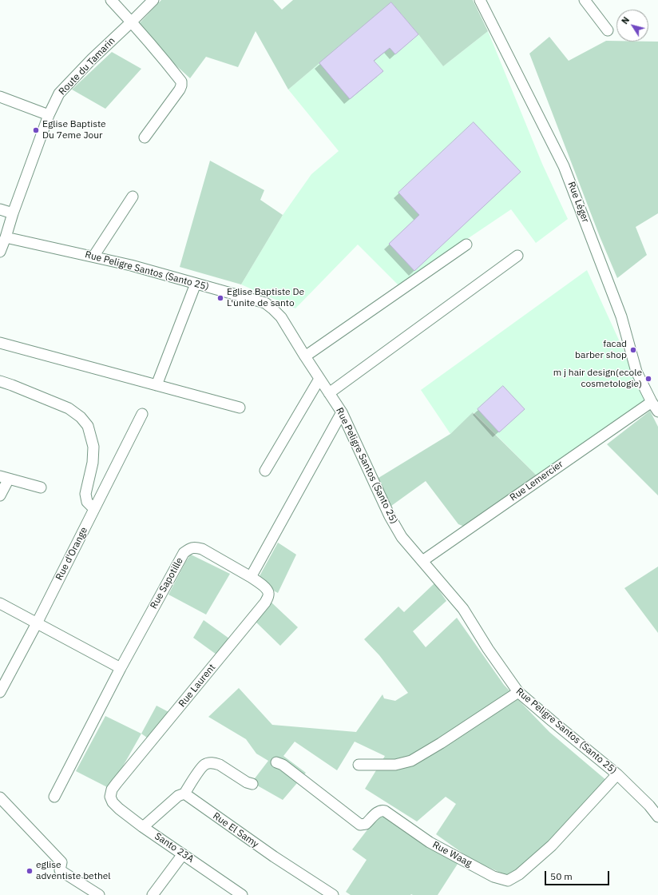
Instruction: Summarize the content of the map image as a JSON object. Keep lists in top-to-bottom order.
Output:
{
  "streets": {
    "street": [
      "Route du Tamarin",
      "Rue Léger",
      "Rue Peligre Santos (Santo 25)",
      "Rue Lemercier",
      "Rue d'Orange",
      "Rue Sapotille",
      "Rue Laurent",
      "Rue El Samy",
      "Santo 23A",
      "Rue Waag"
    ]
  },
  "crossings": [
    ["Route du Tamarin", "Rue Peligre Santos (Santo 25)"],
    ["Rue Léger", "Rue Lemercier"],
    ["Rue Peligre Santos (Santo 25)", "Rue Lemercier"],
    ["Rue Peligre Santos (Santo 25)", "Rue Waag"],
    ["Rue Sapotille", "Rue Laurent"],
    ["Rue Laurent", "Santo 23A"]
  ],
  "places": [
    "Eglise Baptiste Du 7eme Jour",
    "Eglise Baptiste De L'unite de santo",
    "facad barber shop",
    "m j hair design(ecole cosmetologie)",
    "eglise adventiste bethel"
  ],
  "scale_bar": "50 m",
  "north": "top left"
}
